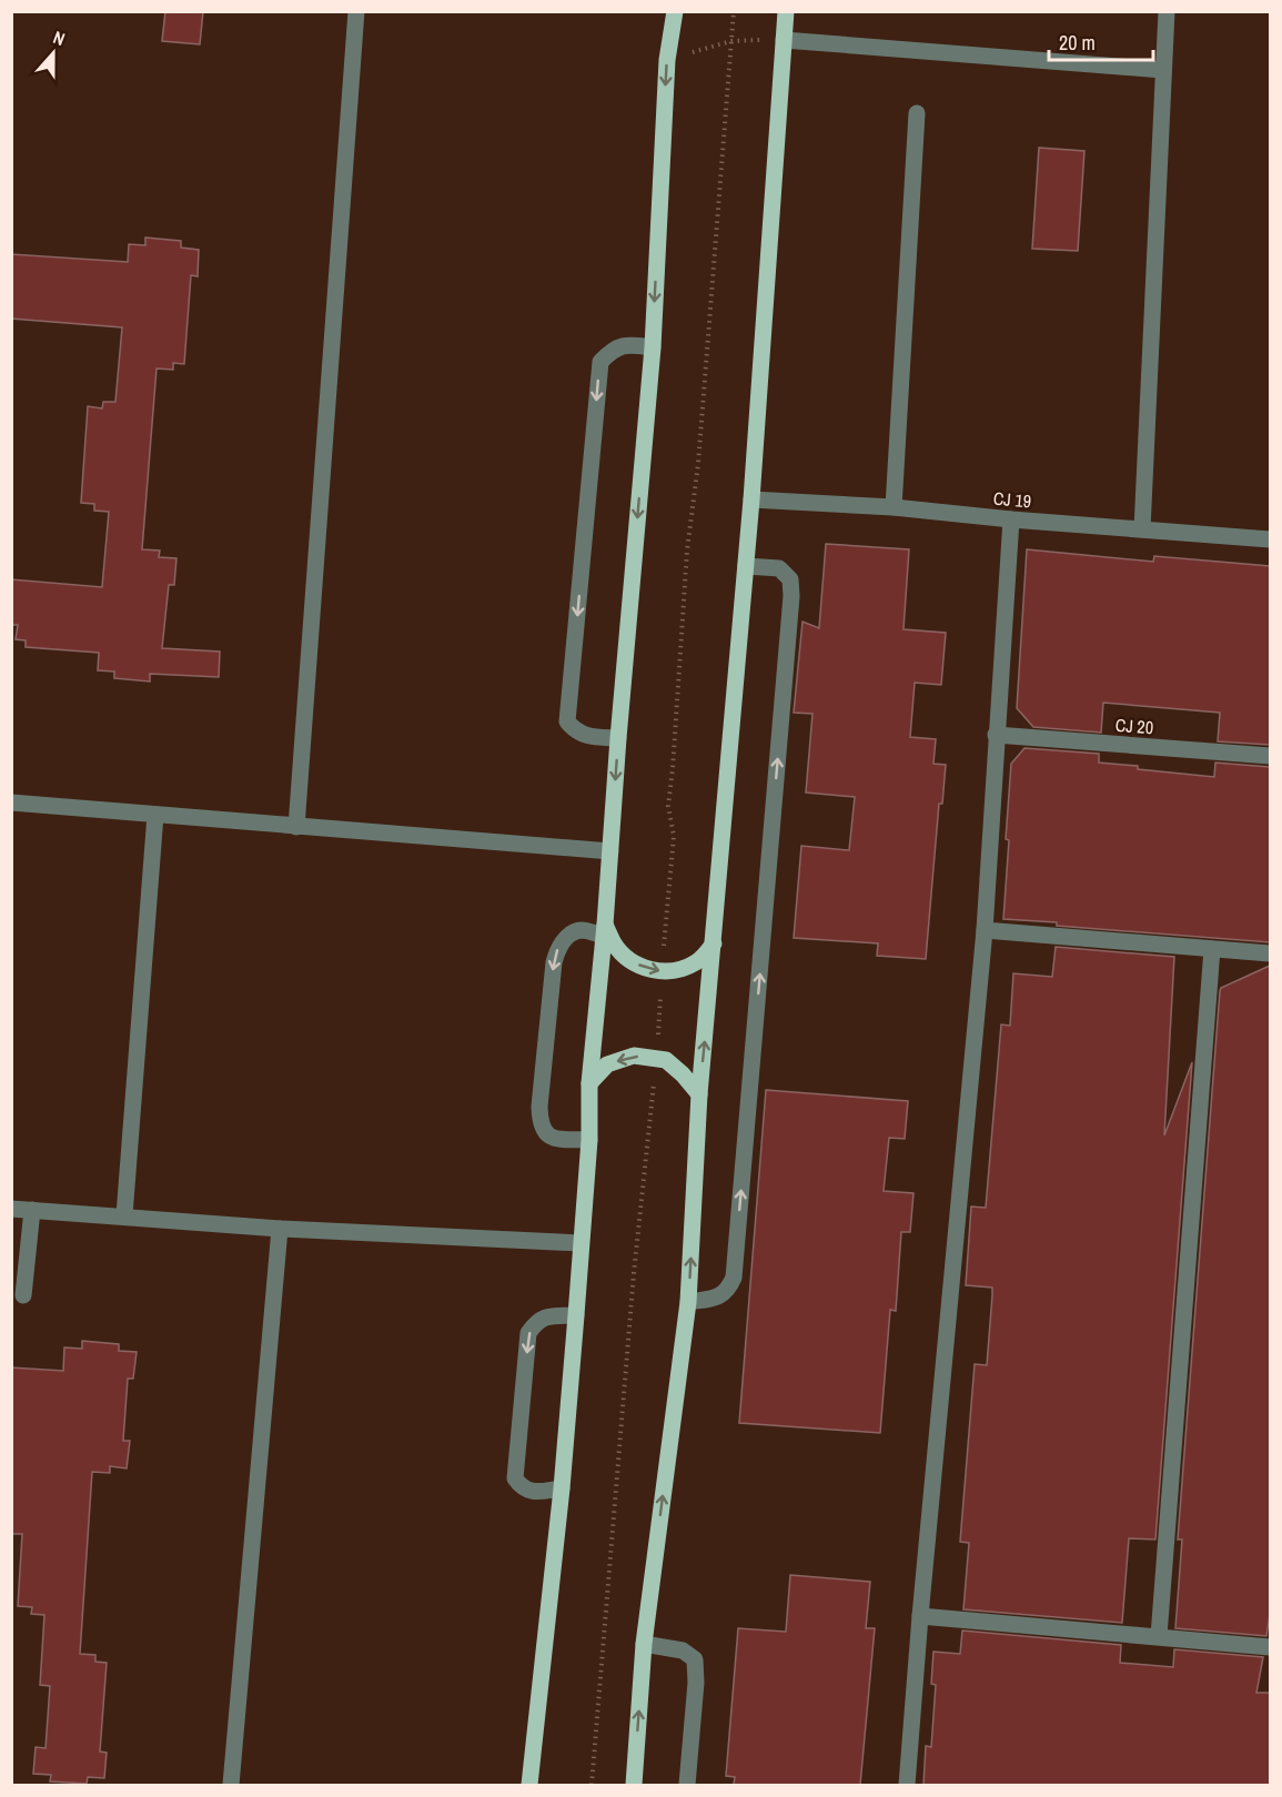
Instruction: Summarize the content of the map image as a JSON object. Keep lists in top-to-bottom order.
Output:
{
  "streets": {
    "street": ["CJ 19", "CJ 20"]
  },
  "scale_bar": "20 m",
  "north": "top"
}
